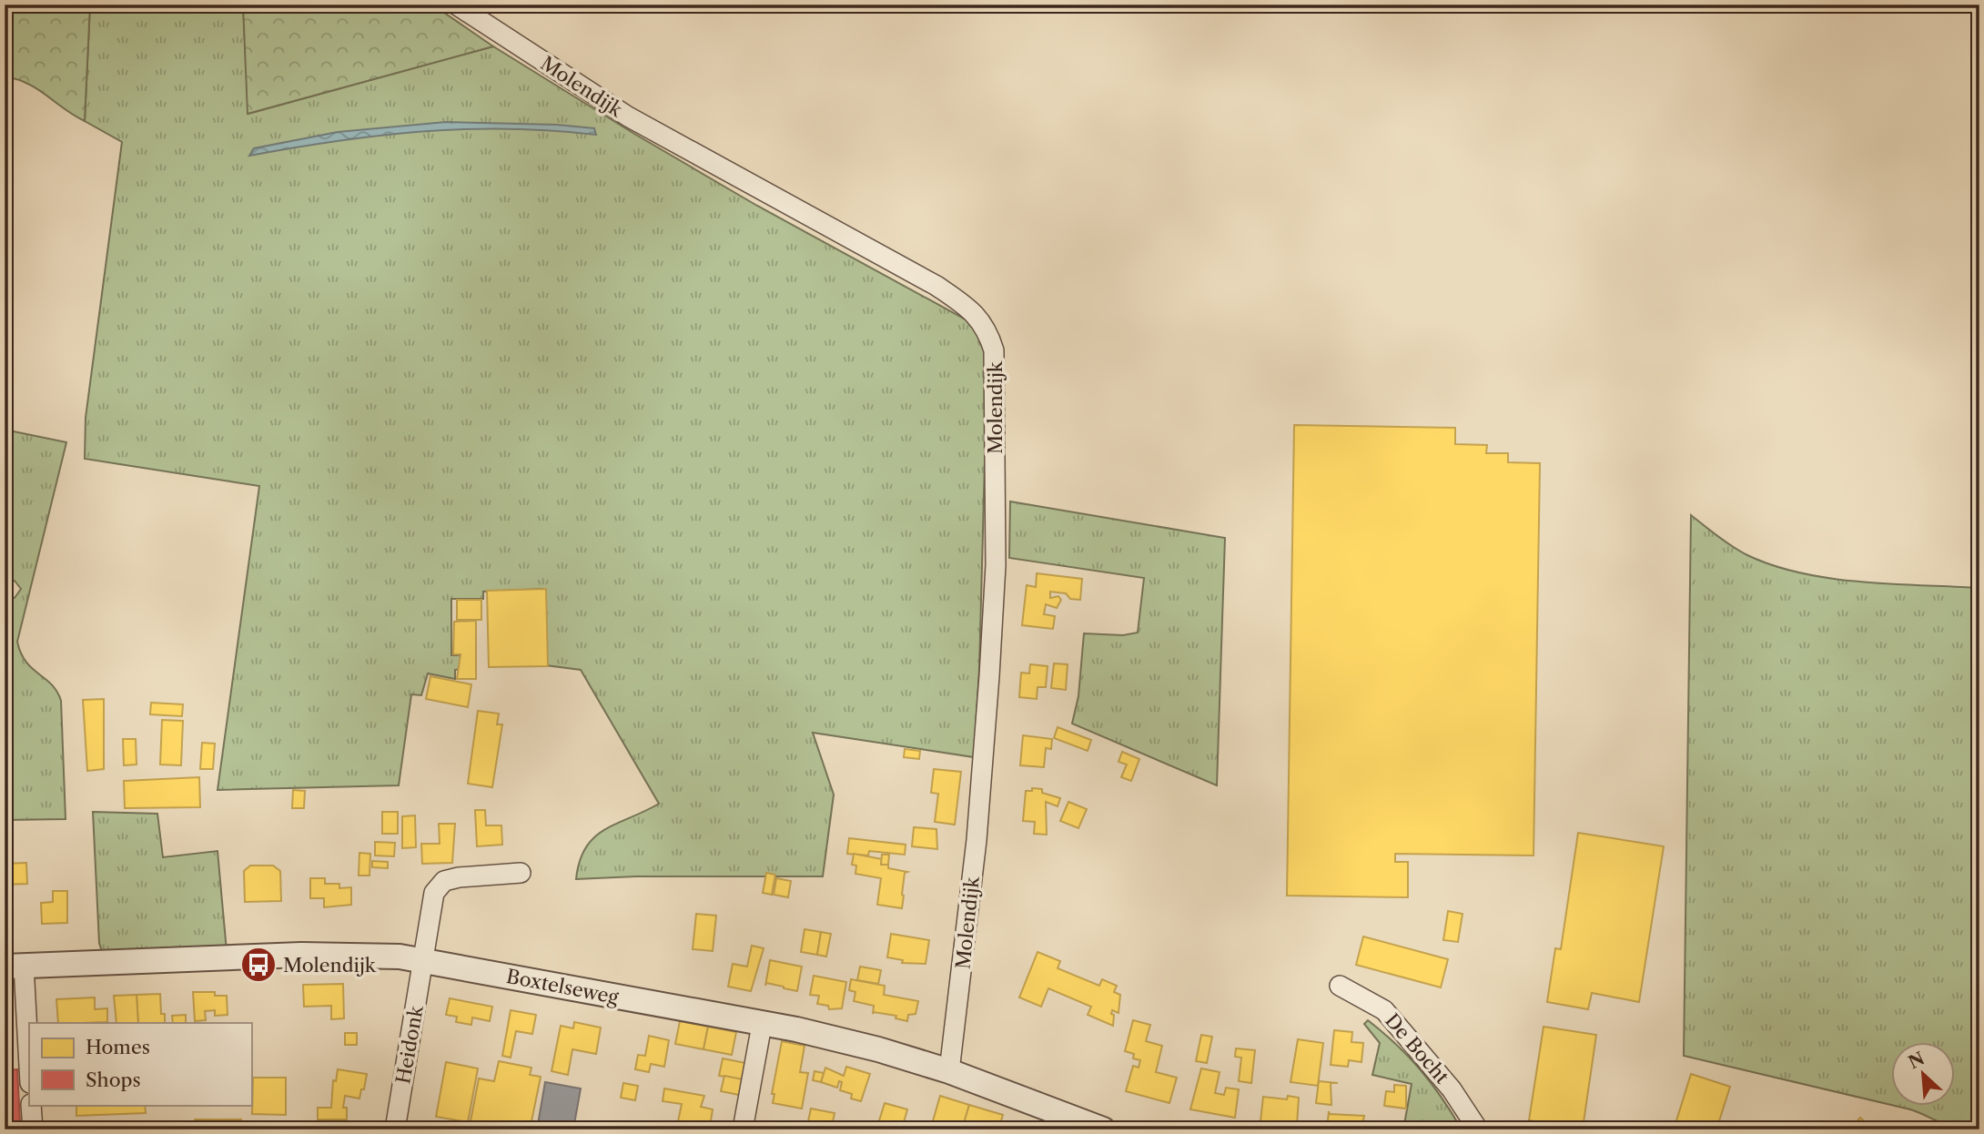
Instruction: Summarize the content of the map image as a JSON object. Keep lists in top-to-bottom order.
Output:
{
  "streets": {
    "street": [
      "Molendijk",
      "Boxtelseweg",
      "Heidonk",
      "De Bocht"
    ]
  },
  "crossings": [
    ["Molendijk", "Boxtelseweg"],
    ["Boxtelseweg", "Heidonk"]
  ],
  "places": {
    "bus stop": ["Molendijk"]
  },
  "legend": ["Homes", "Shops"],
  "north": "top left"
}
